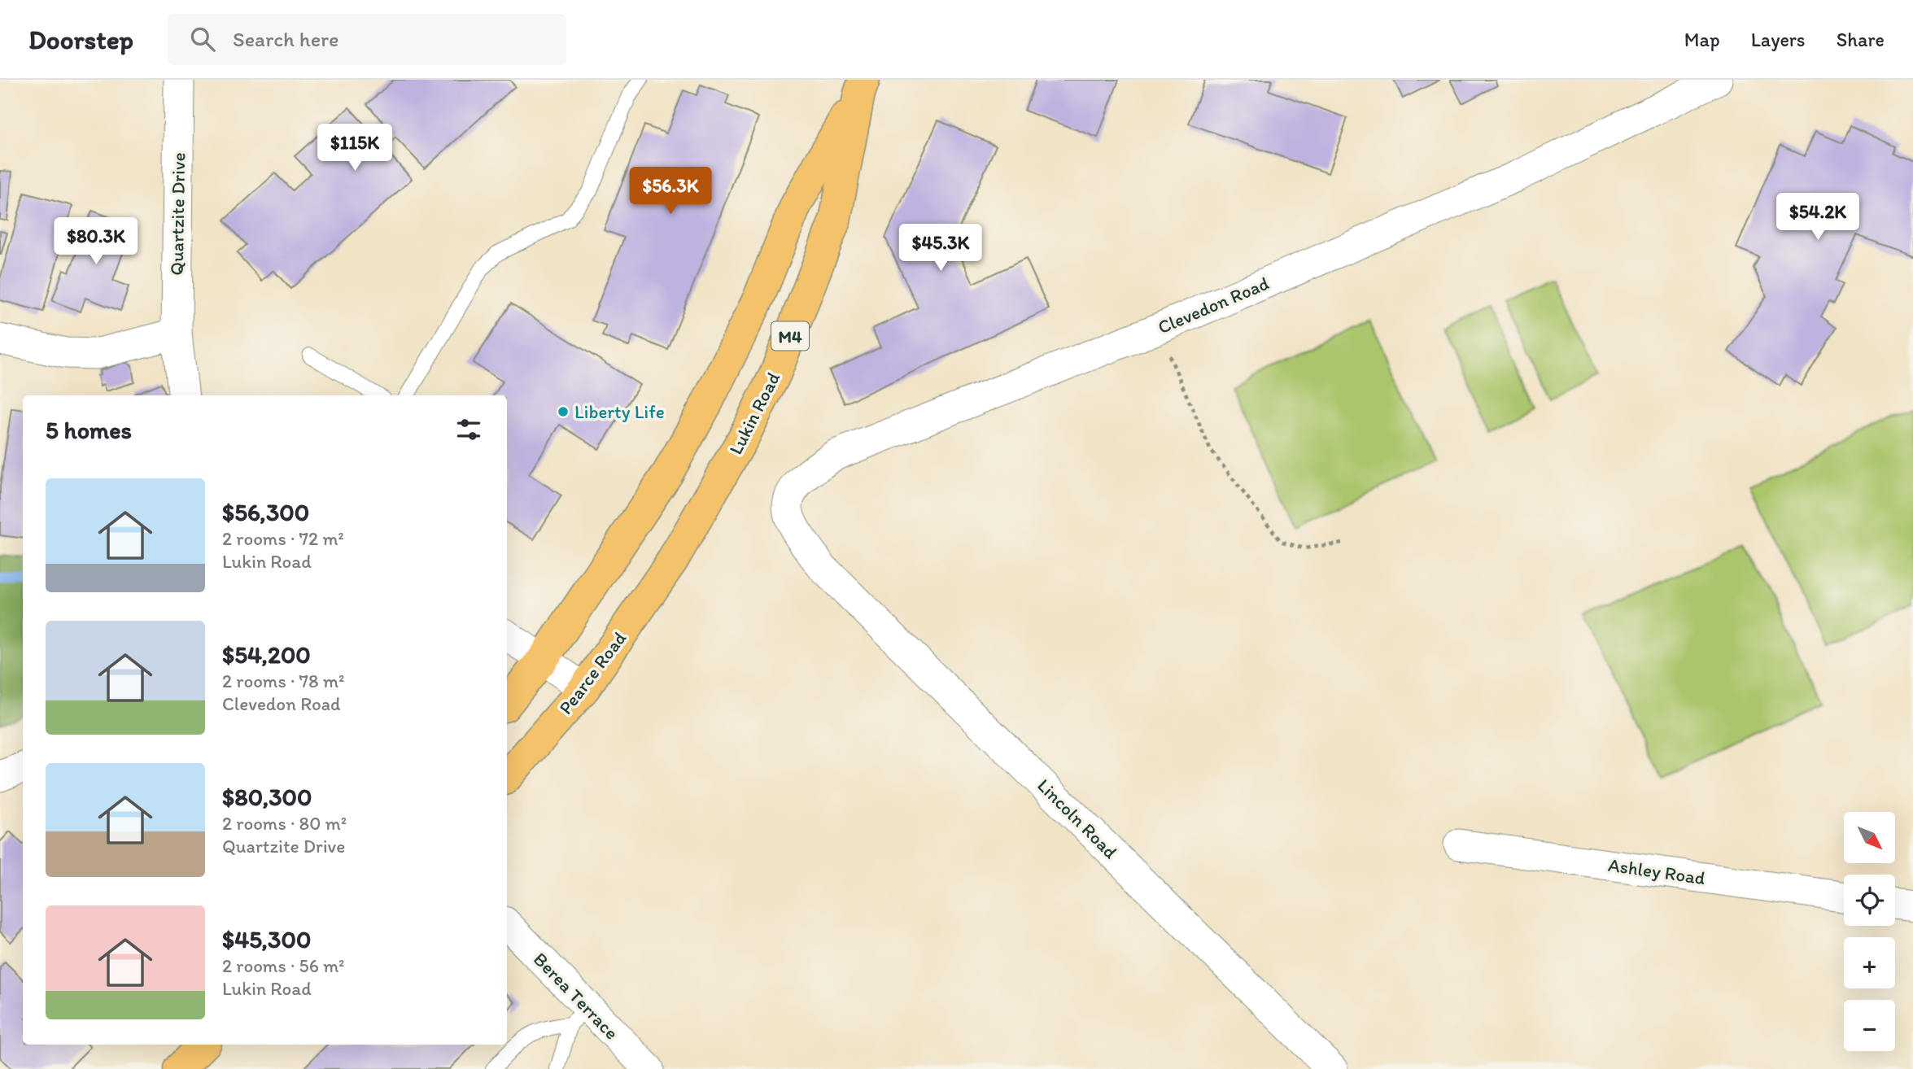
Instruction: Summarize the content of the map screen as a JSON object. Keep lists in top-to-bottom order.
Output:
{
  "streets": {
    "main road": ["M4", "Lukin Road", "Pearce Road"],
    "street": [
      "Quartzite Drive",
      "Clevedon Road",
      "Lincoln Road",
      "Ashley Road",
      "Berea Terrace"
    ]
  },
  "crossings": [
    ["Clevedon Road", "Lincoln Road"],
    ["M4", "Lukin Road"],
    ["Lukin Road", "Pearce Road"]
  ],
  "places": ["Liberty Life"],
  "north": "bottom right",
  "page": {
    "header": "Doorstep",
    "search": "Search here",
    "nav": ["Map", "Layers", "Share"],
    "price": [
      "$115K",
      "$56.3K",
      "$54.2K",
      "$80.3K",
      "$45.3K"
    ],
    "heading": "5 homes",
    "list": [
      {
        "name": "$56,300",
        "note": "2 rooms · 72 m² · Lukin Road"
      },
      {
        "name": "$54,200",
        "note": "2 rooms · 78 m² · Clevedon Road"
      },
      {
        "name": "$80,300",
        "note": "2 rooms · 80 m² · Quartzite Drive"
      },
      {
        "name": "$45,300",
        "note": "2 rooms · 56 m² · Lukin Road"
      }
    ],
    "map_buttons": ["+", "−"]
  }
}
